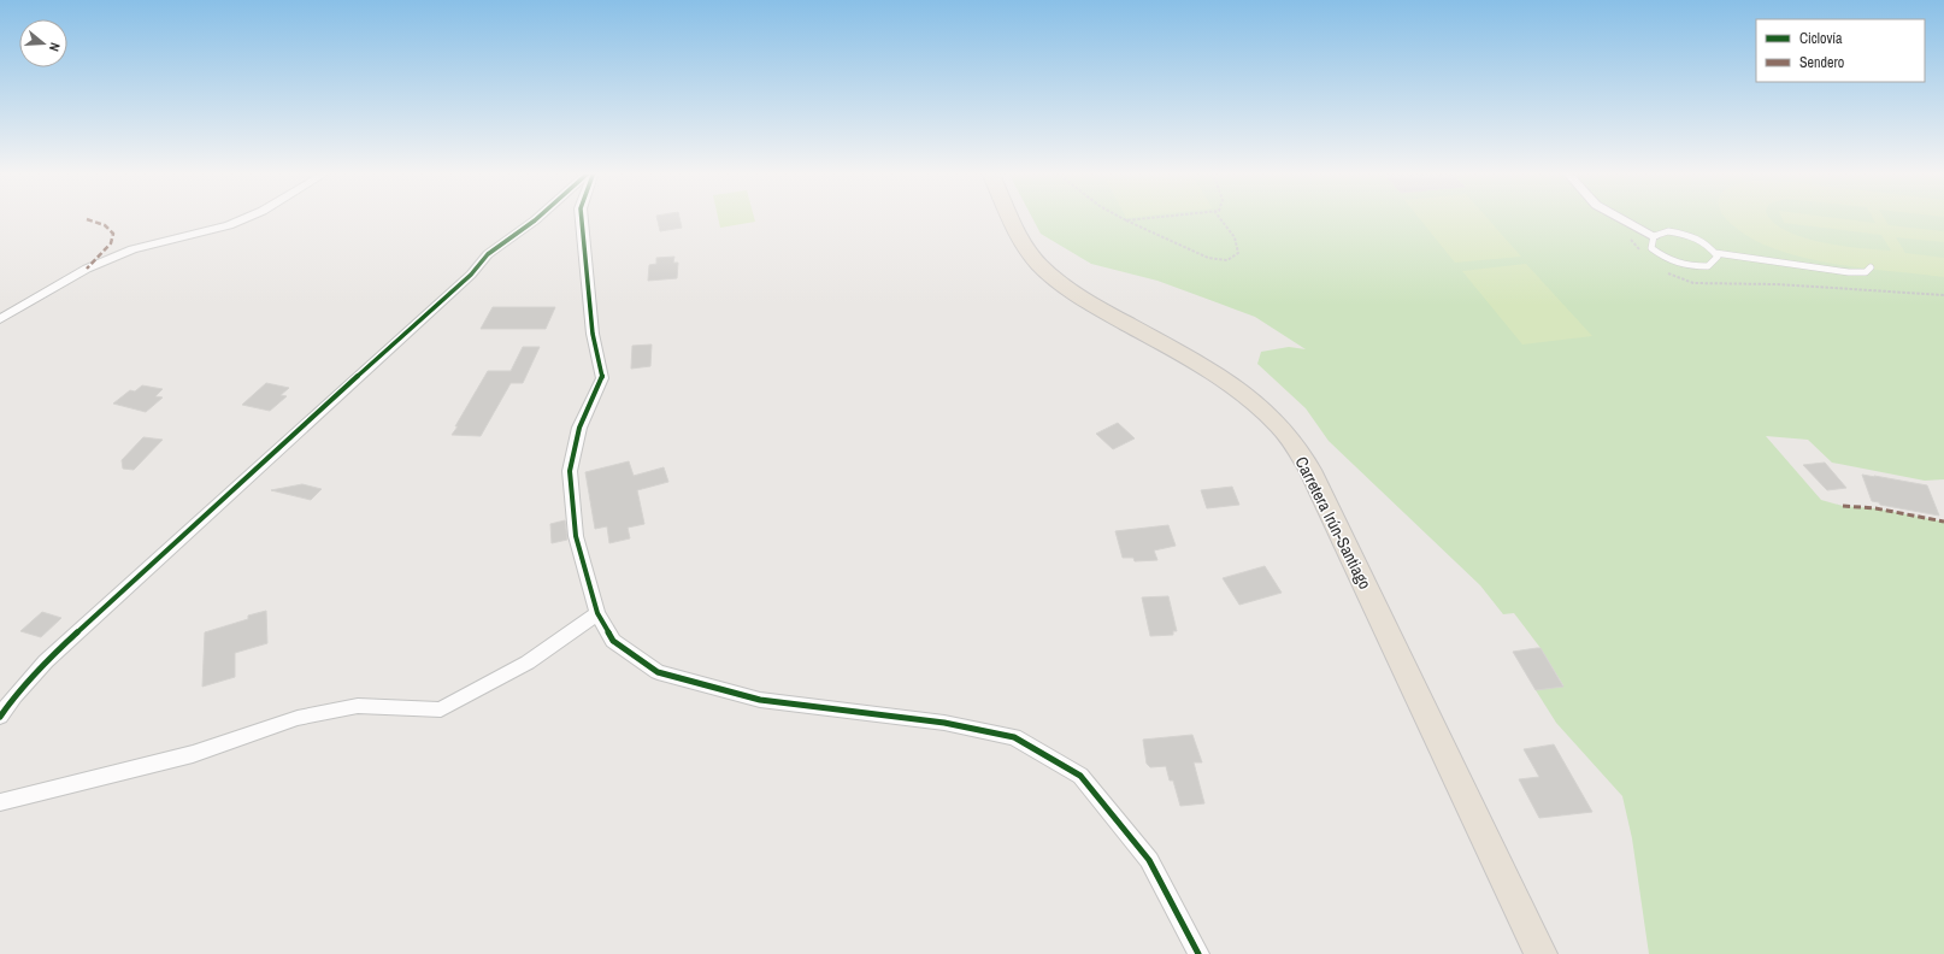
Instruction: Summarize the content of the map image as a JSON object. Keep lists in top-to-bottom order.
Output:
{
  "streets": {
    "highway": ["Carretera Irún-Santiago"]
  },
  "legend": ["Ciclovía", "Sendero"],
  "north": "right"
}
